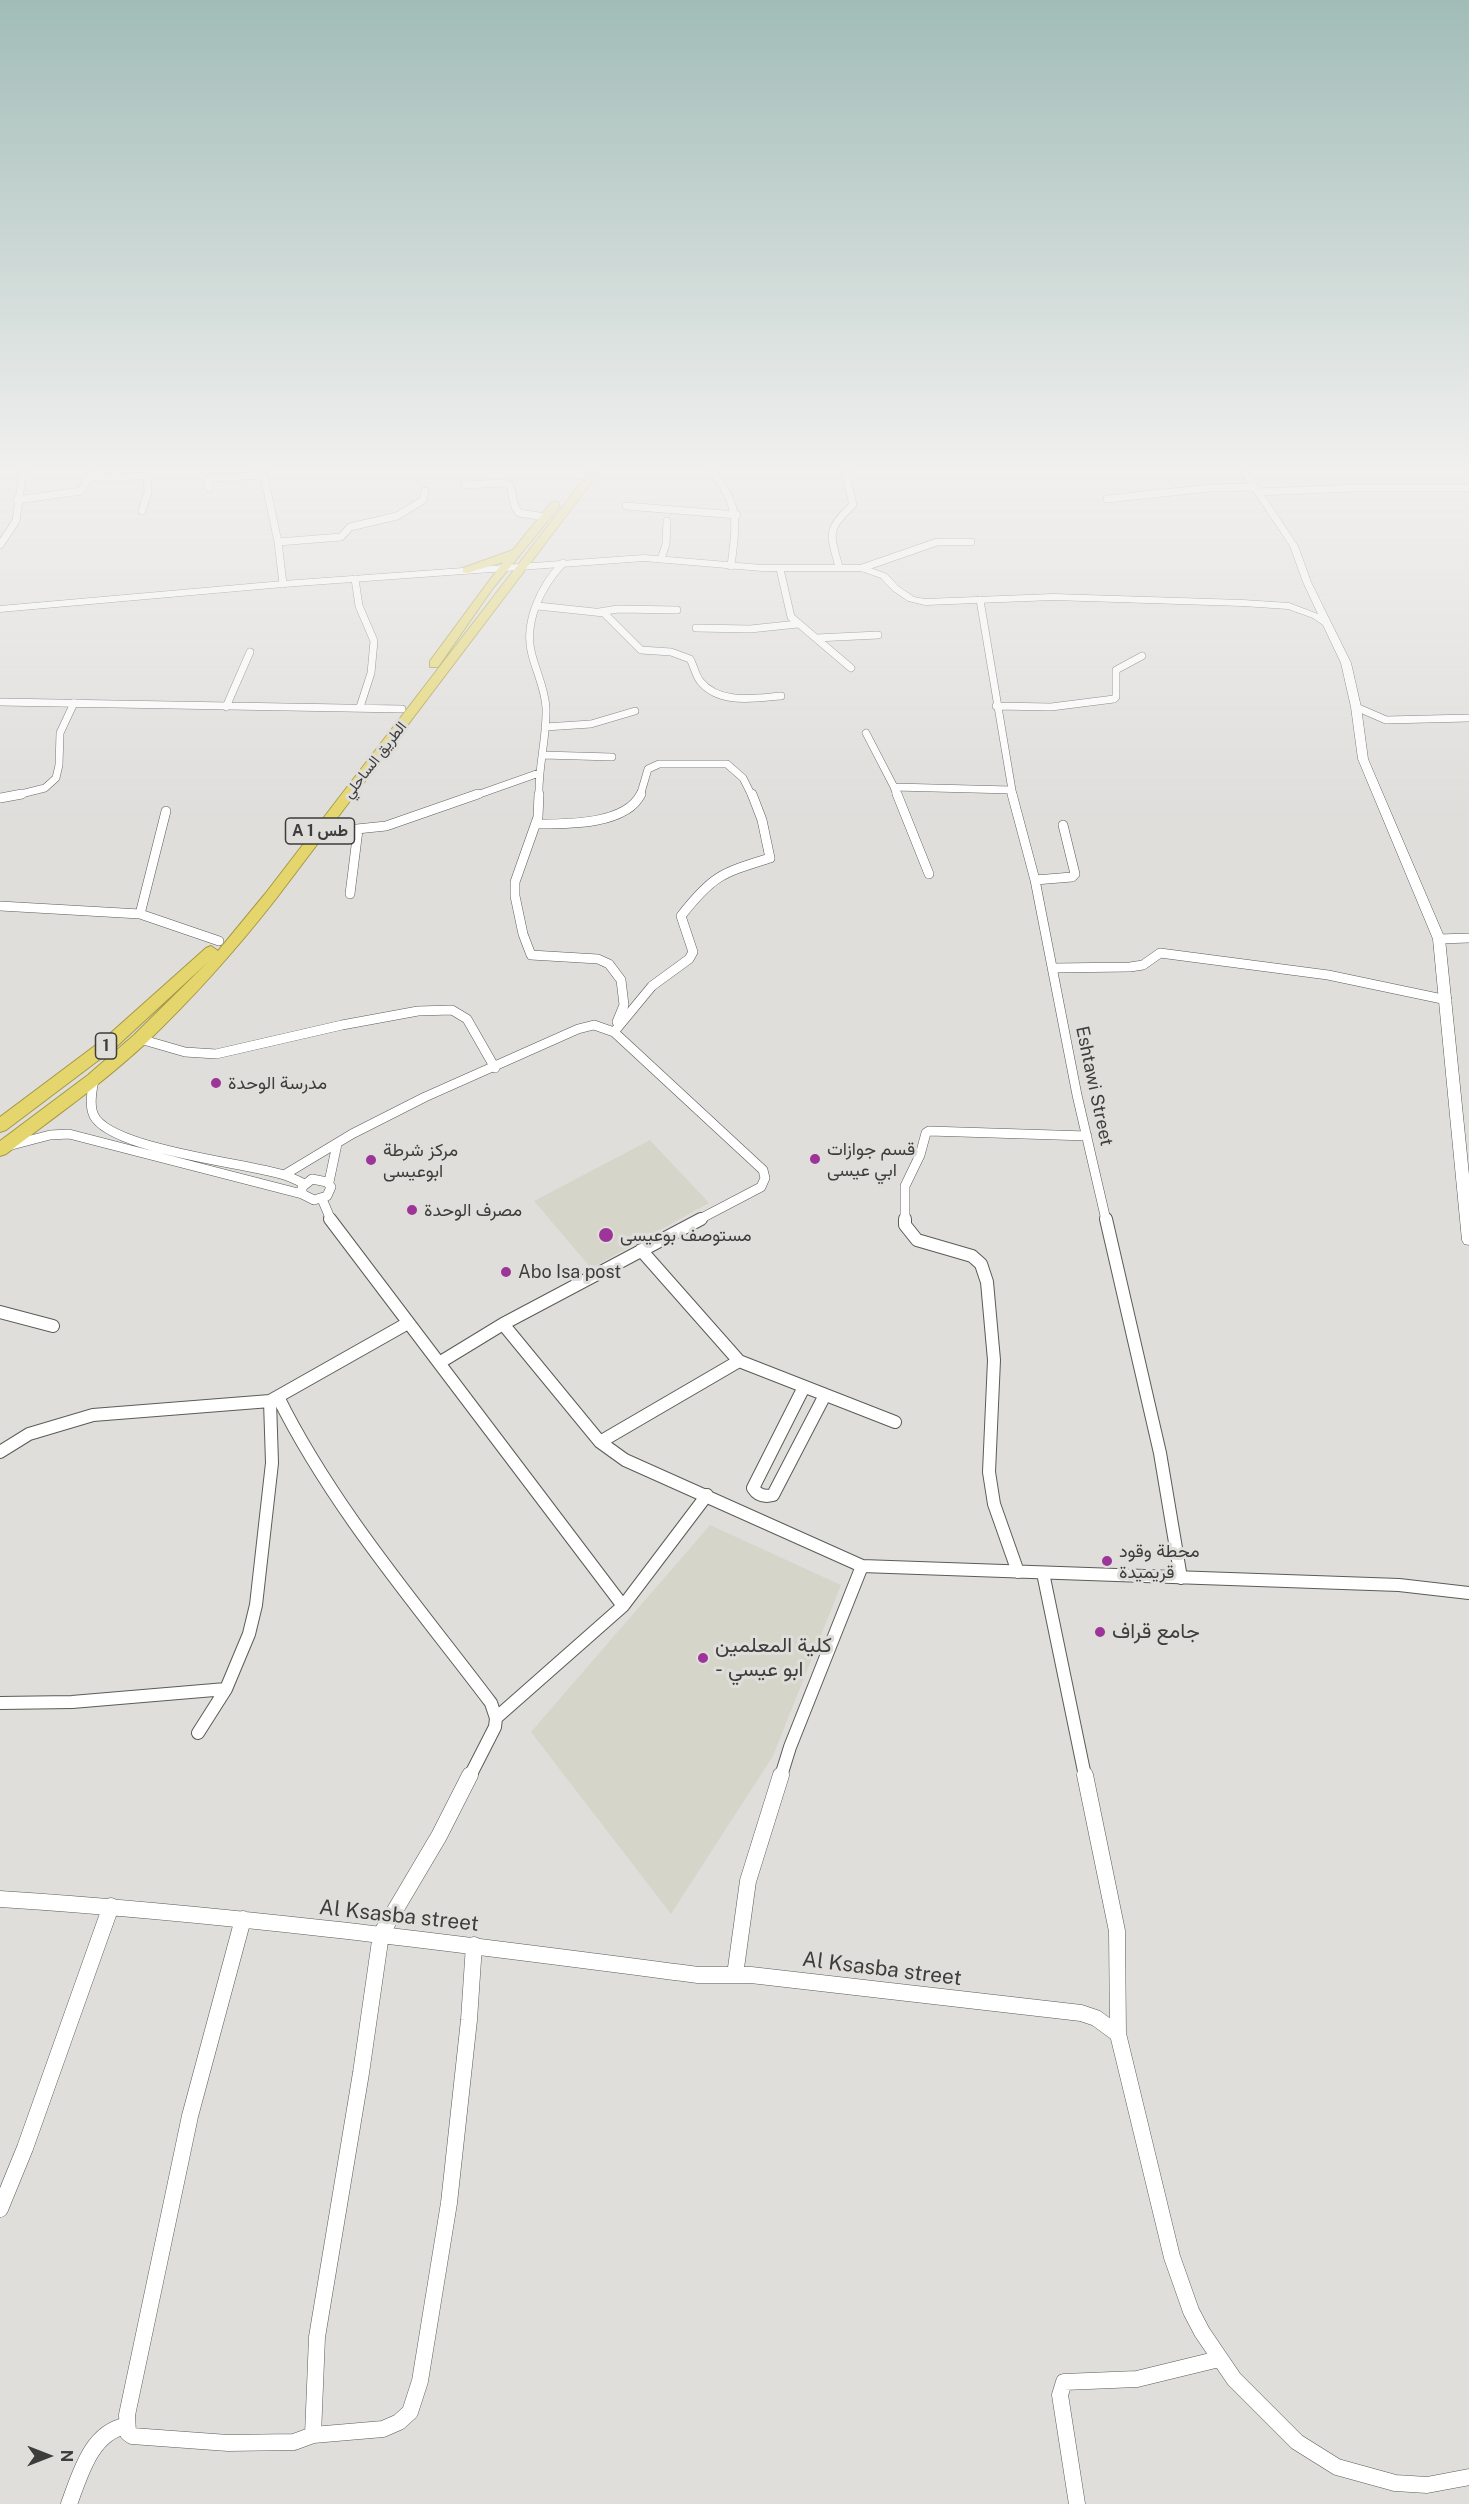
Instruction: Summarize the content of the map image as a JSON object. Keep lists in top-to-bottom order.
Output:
{
  "streets": {
    "highway": ["الطريق الساحلي", "A 1 طس", "1"],
    "street": ["Eshtawi Street", "Al Ksasba street"]
  },
  "places": [
    "مدرسة الوحدة",
    "قسم جوازات ابي عيسى",
    "مركز شرطة ابوعيسى",
    "مصرف الوحدة",
    "مستوصف بوعيسى",
    "Abo Isa post",
    "محطة وقود قريميدة",
    "جامع قراف",
    "كلية المعلمين - ابو عيسي"
  ],
  "north": "right"
}
